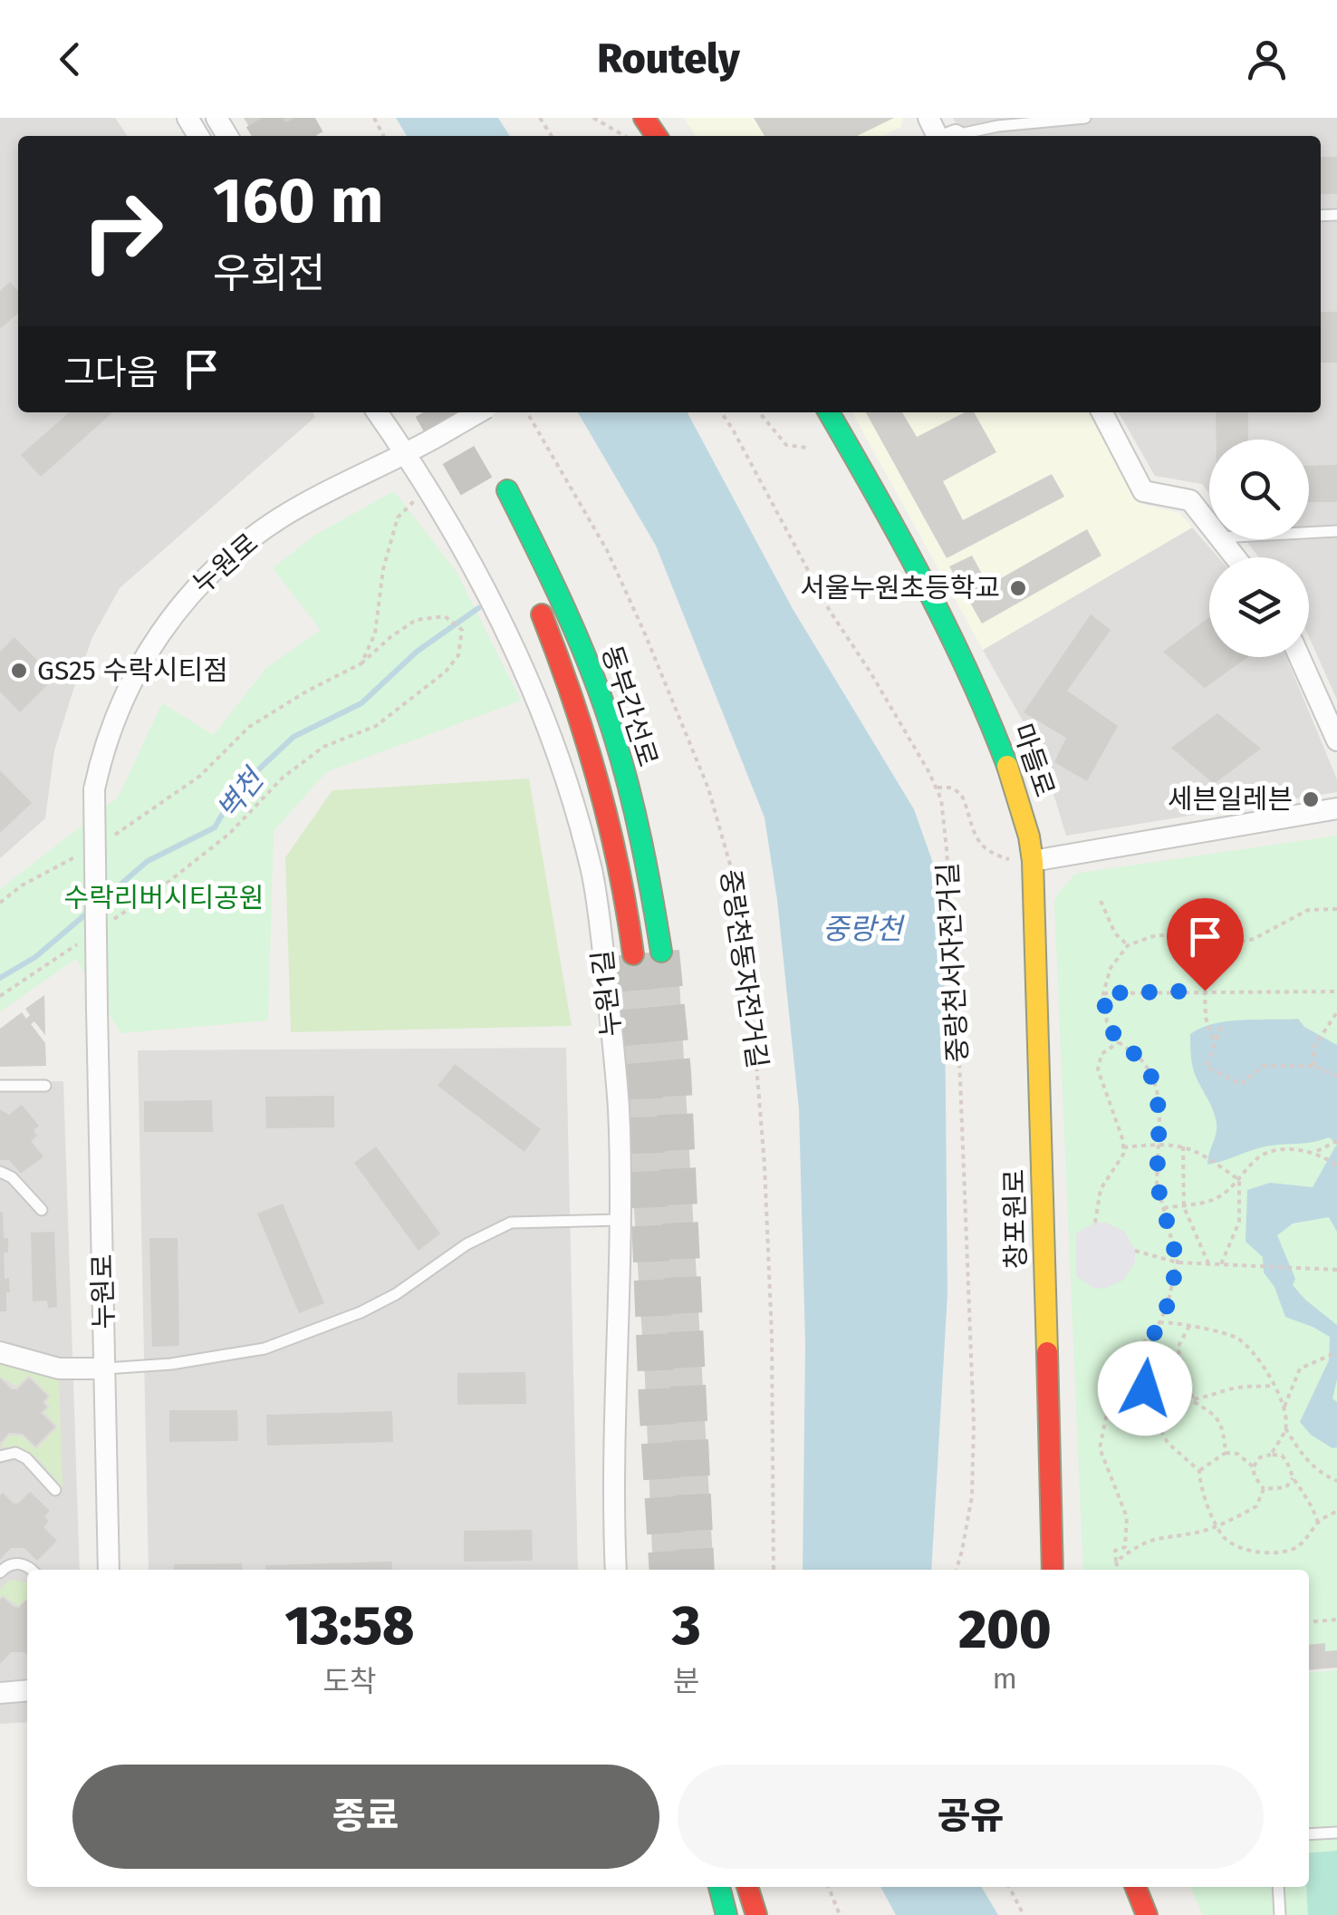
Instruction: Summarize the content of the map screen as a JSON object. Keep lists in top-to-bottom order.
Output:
{
  "streets": {
    "main road": ["동부간선로", "마들로", "창포원로"],
    "street": ["누원로", "누원1길"],
    "path": ["중랑천서자전거길", "중랑천동자전거길"]
  },
  "crossings": [
    ["누원로", "누원1길"],
    ["마들로", "창포원로"]
  ],
  "water": ["벽천", "중랑천"],
  "parks": ["수락리버시티공원"],
  "places": ["서울누원초등학교", "GS25 수락시티점", "세븐일레븐"],
  "page": {
    "header": "Routely",
    "turn": ["160 m", "우회전"],
    "then": "그다음",
    "eta": [
      "13:58",
      "도착",
      "3",
      "분",
      "200",
      "m"
    ],
    "buttons": ["종료", "공유"]
  }
}
